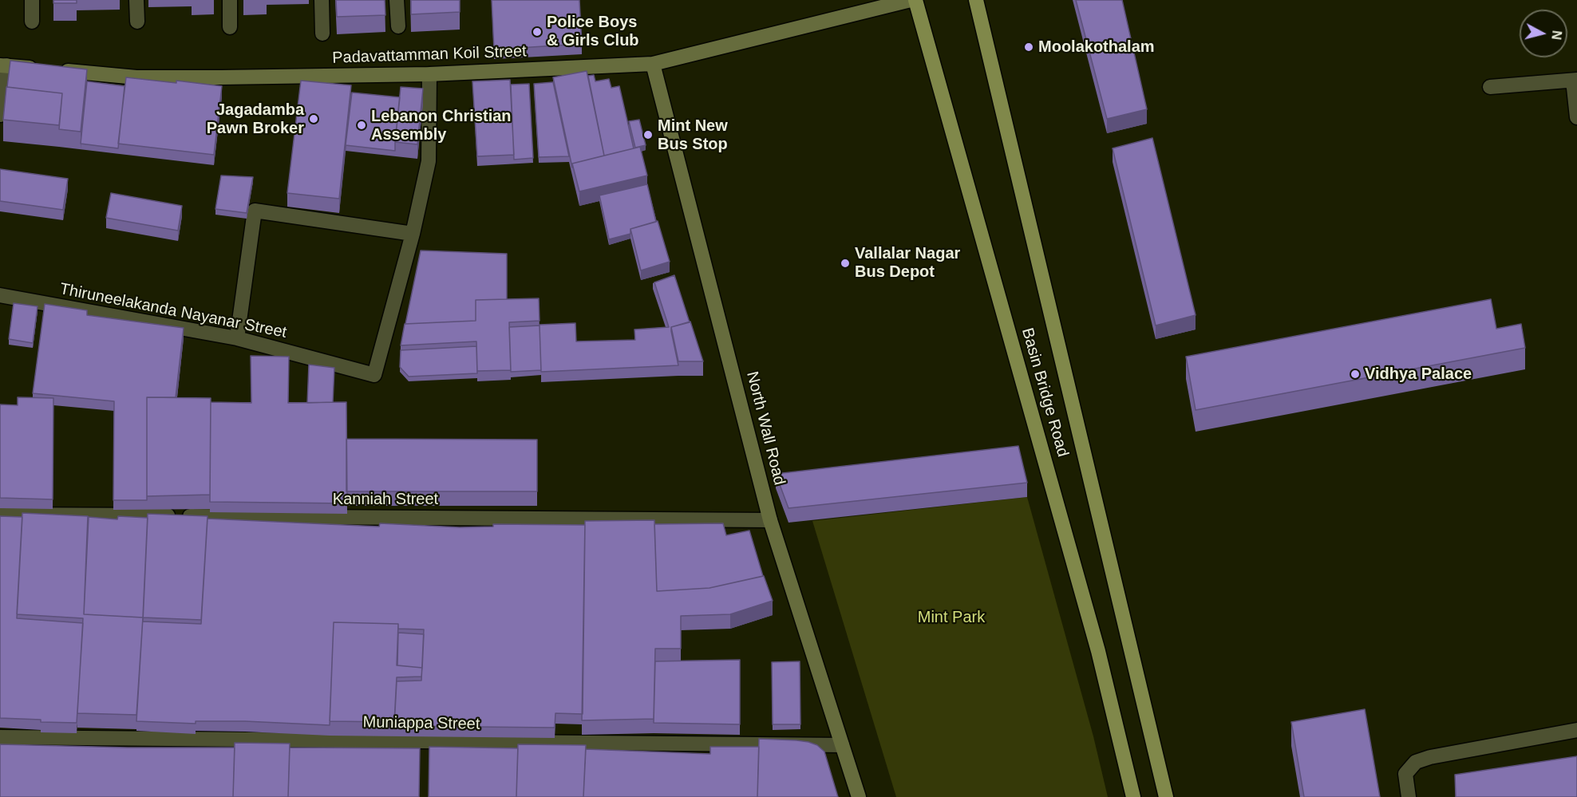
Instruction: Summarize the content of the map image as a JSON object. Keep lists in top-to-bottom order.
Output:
{
  "streets": {
    "main road": ["Padavattamman Koil Street", "Basin Bridge Road", "North Wall Road"],
    "street": ["Thiruneelakanda Nayanar Street", "Kanniah Street", "Muniappa Street"]
  },
  "crossings": [
    ["Padavattamman Koil Street", "Thiruneelakanda Nayanar Street"],
    ["Padavattamman Koil Street", "North Wall Road"],
    ["North Wall Road", "Kanniah Street"],
    ["North Wall Road", "Muniappa Street"]
  ],
  "parks": ["Mint Park"],
  "places": [
    "Police Boys & Girls Club",
    "Moolakothalam",
    "Jagadamba Pawn Broker",
    "Lebanon Christian Assembly",
    "Mint New Bus Stop",
    "Vallalar Nagar Bus Depot",
    "Vidhya Palace"
  ],
  "north": "right"
}
